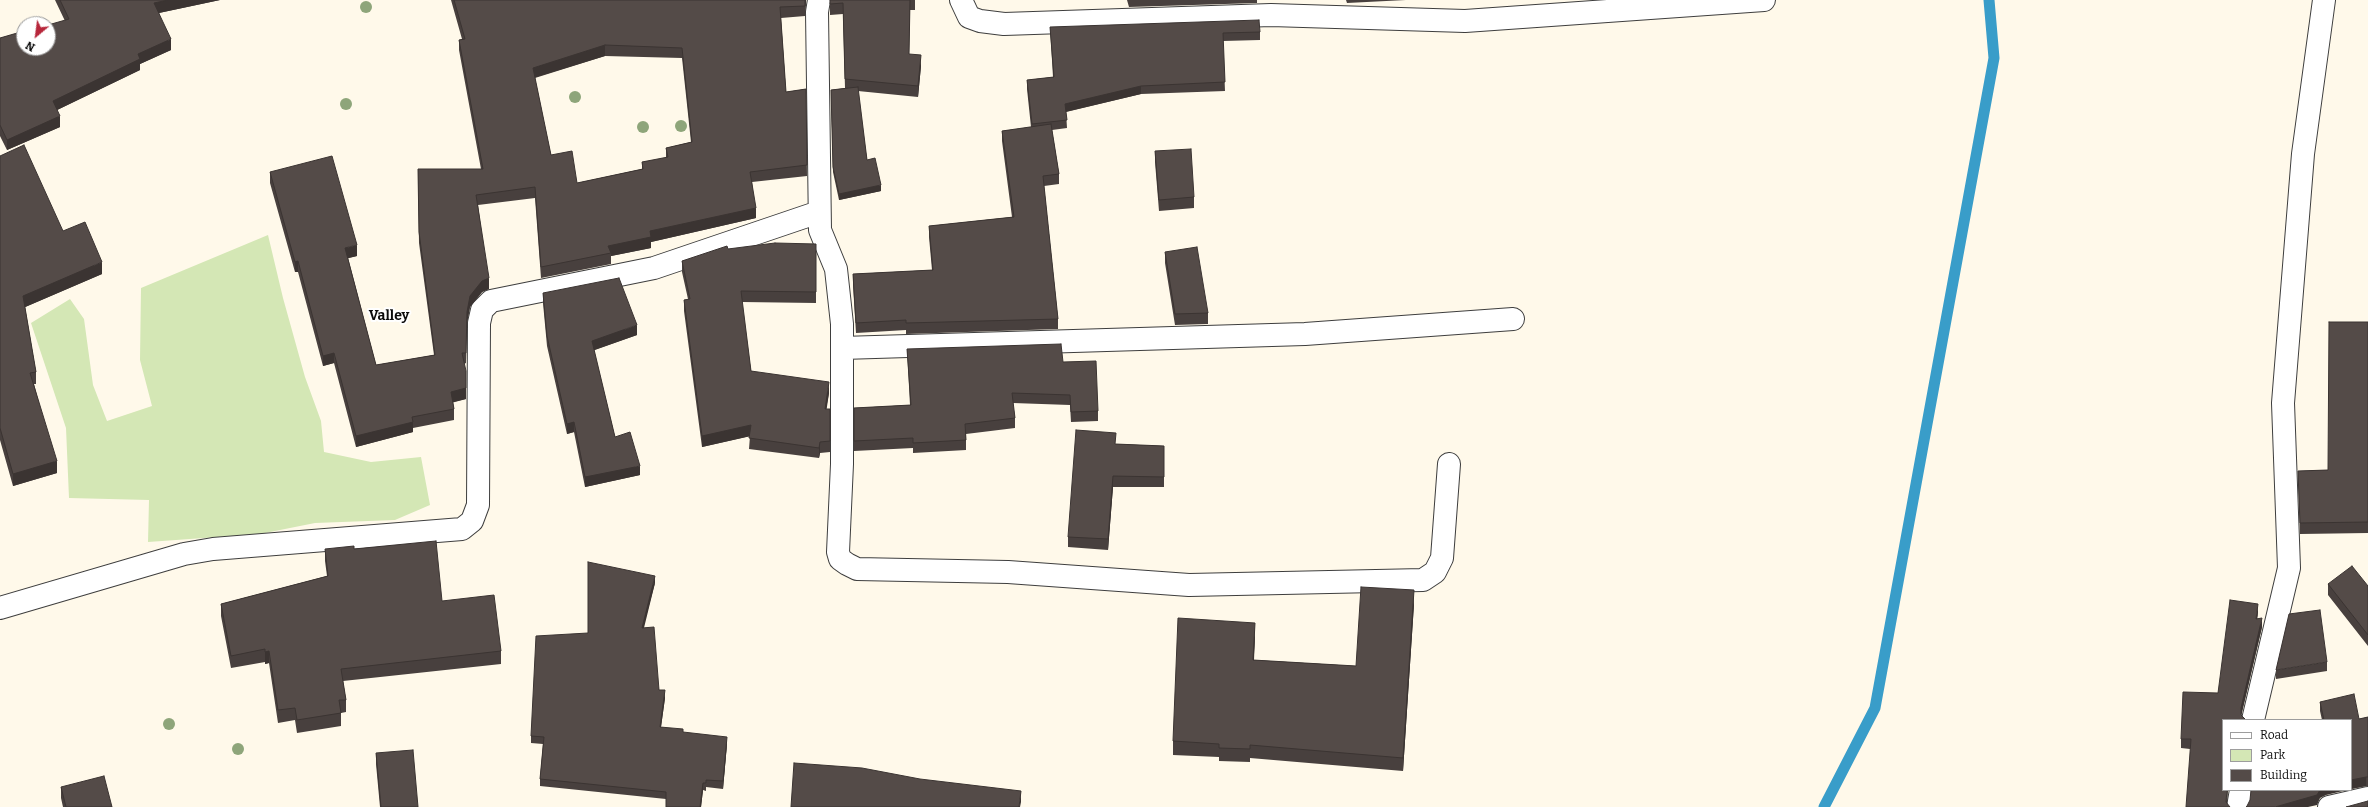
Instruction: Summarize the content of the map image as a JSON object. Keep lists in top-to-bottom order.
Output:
{
  "districts": ["Valley"],
  "legend": ["Road", "Park", "Building"],
  "north": "bottom left"
}
